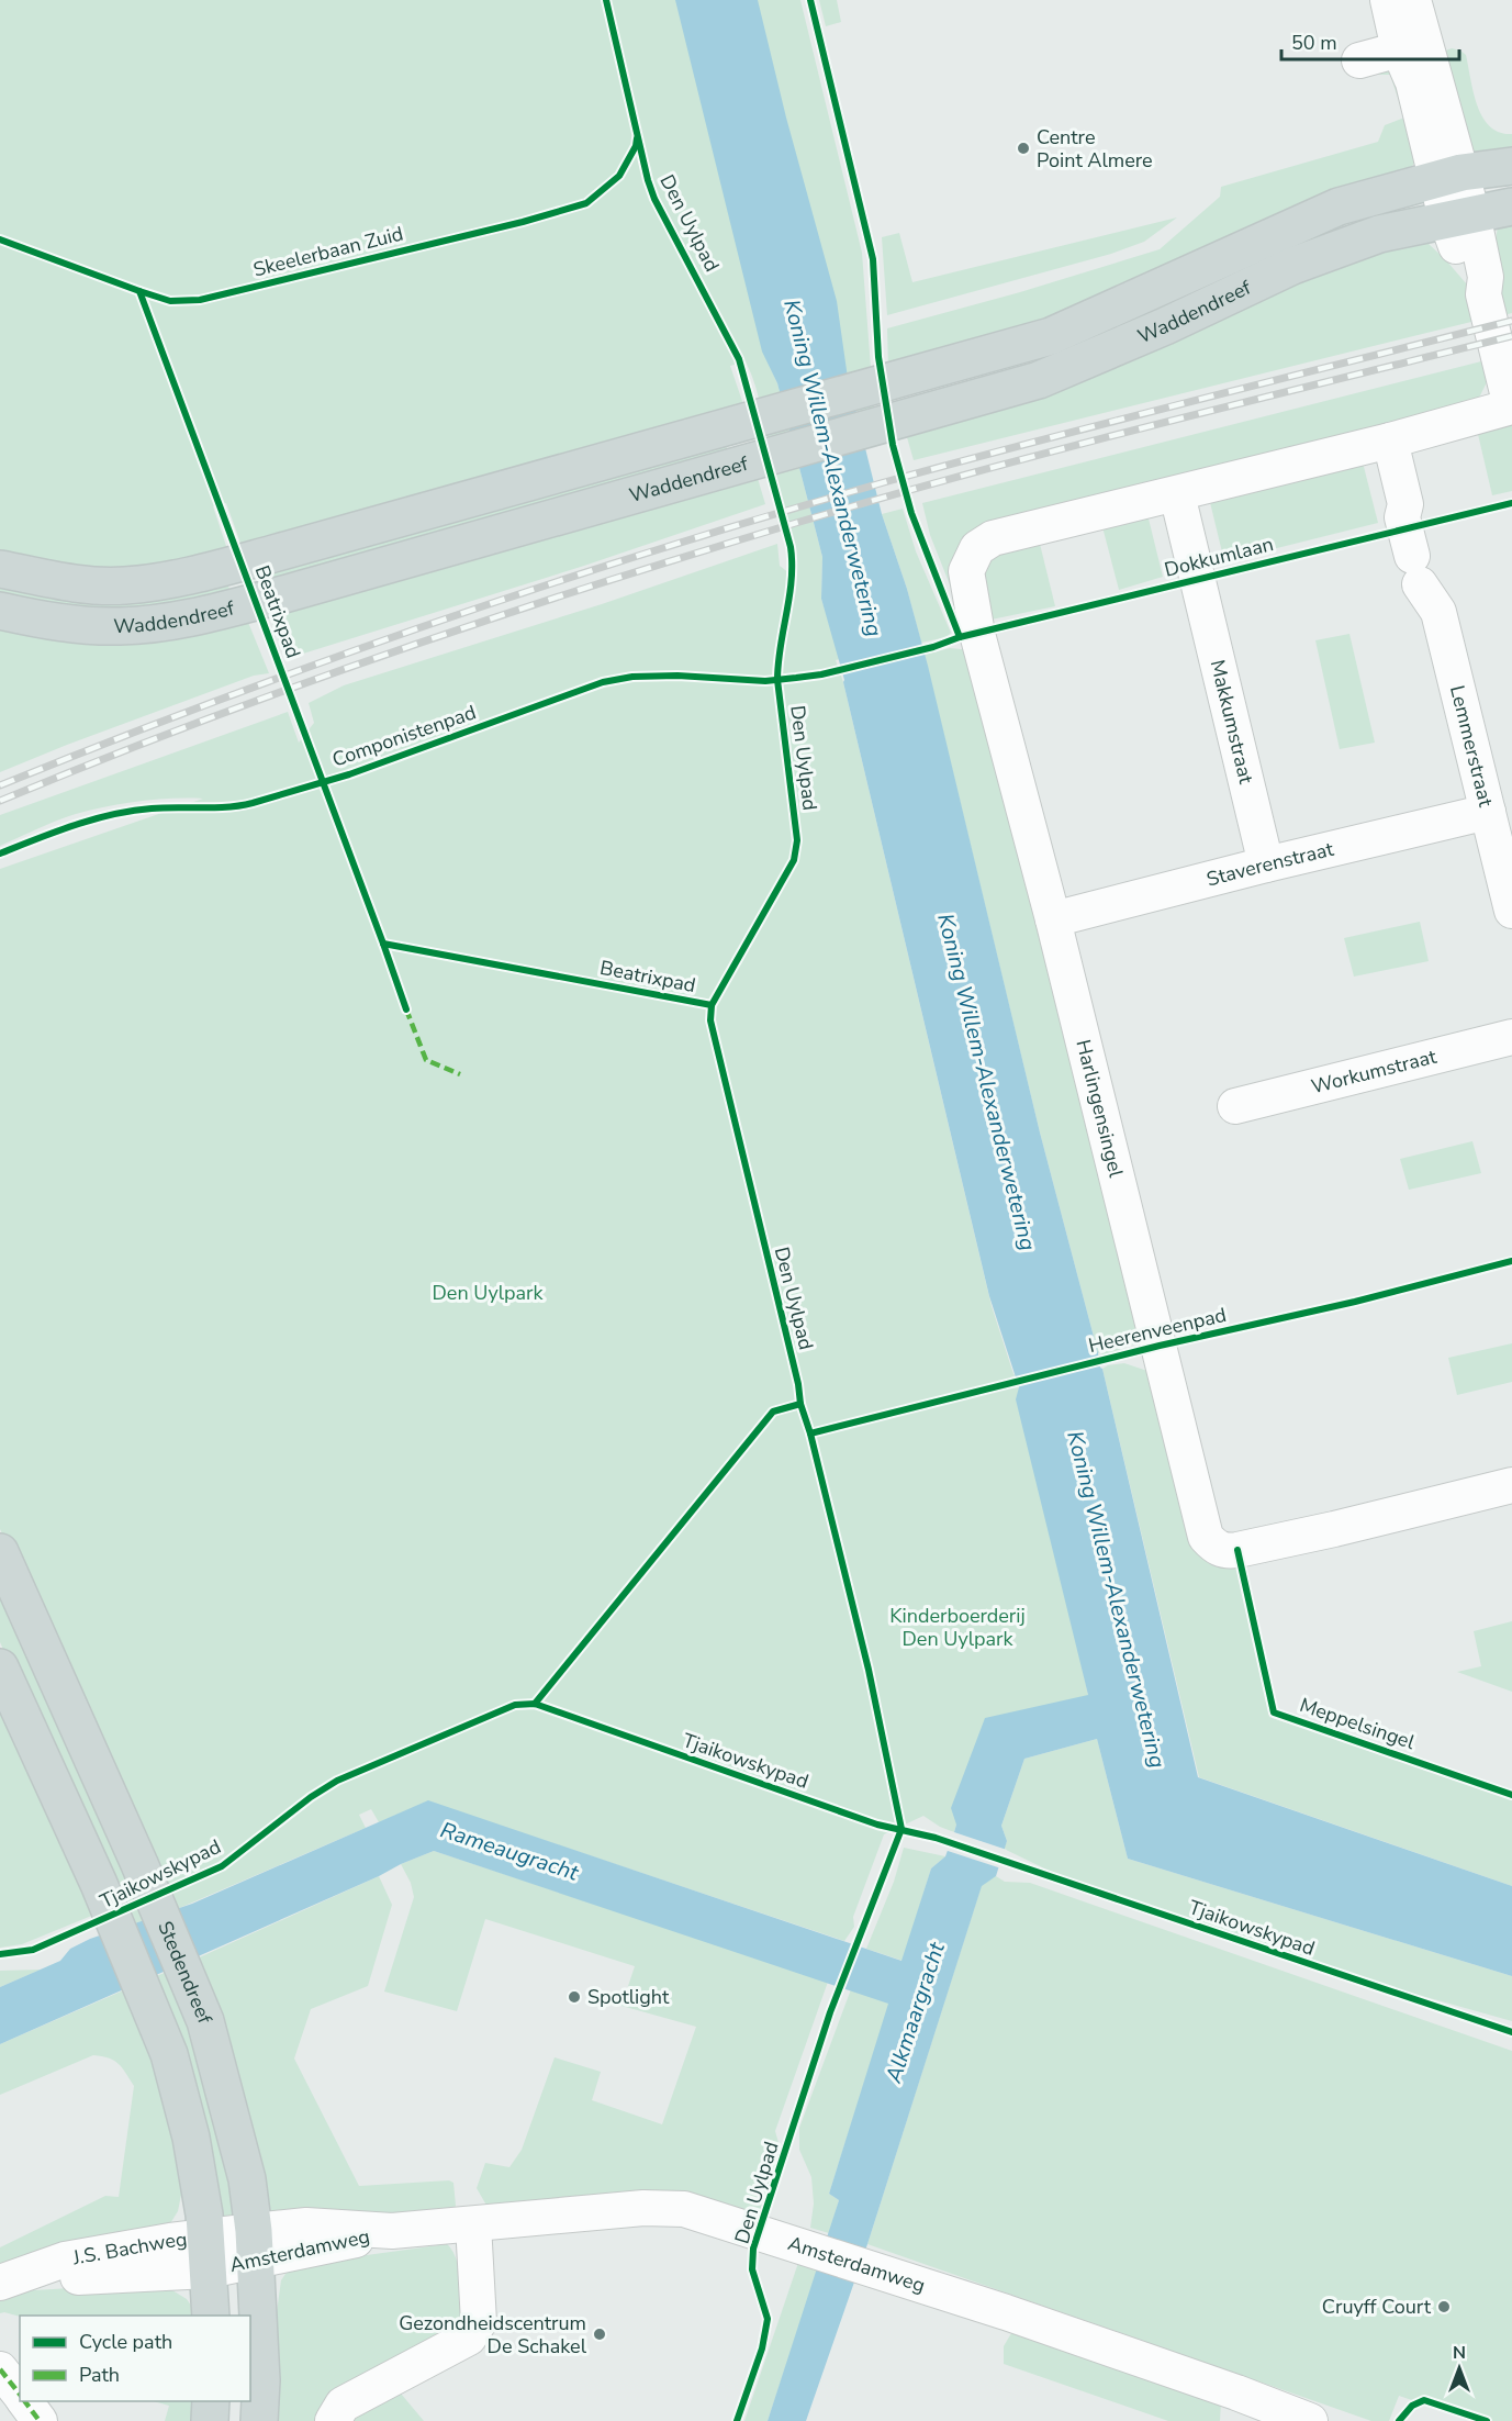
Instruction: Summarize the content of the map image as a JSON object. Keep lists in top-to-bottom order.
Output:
{
  "streets": {
    "main road": ["Waddendreef", "Stedendreef"],
    "street": [
      "Dokkumlaan",
      "Makkumstraat",
      "Lemmerstraat",
      "Staverenstraat",
      "Workumstraat",
      "Harlingensingel",
      "J.S. Bachweg",
      "Amsterdamweg"
    ],
    "cycle path": [
      "Den Uylpad",
      "Skeelerbaan Zuid",
      "Beatrixpad",
      "Componistenpad",
      "Heerenveenpad",
      "Meppelsingel",
      "Tjaikowskypad"
    ]
  },
  "crossings": [
    ["Dokkumlaan", "Makkumstraat"],
    ["Dokkumlaan", "Harlingensingel"],
    ["Makkumstraat", "Staverenstraat"],
    ["Lemmerstraat", "Staverenstraat"],
    ["Staverenstraat", "Harlingensingel"],
    ["Stedendreef", "Amsterdamweg"],
    ["J.S. Bachweg", "Amsterdamweg"]
  ],
  "water": ["Koning Willem-Alexanderwetering", "Rameaugracht", "Alkmaargracht"],
  "parks": ["Den Uylpark", "Kinderboerderij Den Uylpark"],
  "places": [
    "Centre Point Almere",
    "Spotlight",
    "Cruyff Court",
    "Gezondheidscentrum De Schakel"
  ],
  "legend": ["Cycle path", "Path"],
  "scale_bar": "50 m",
  "north": "top"
}
